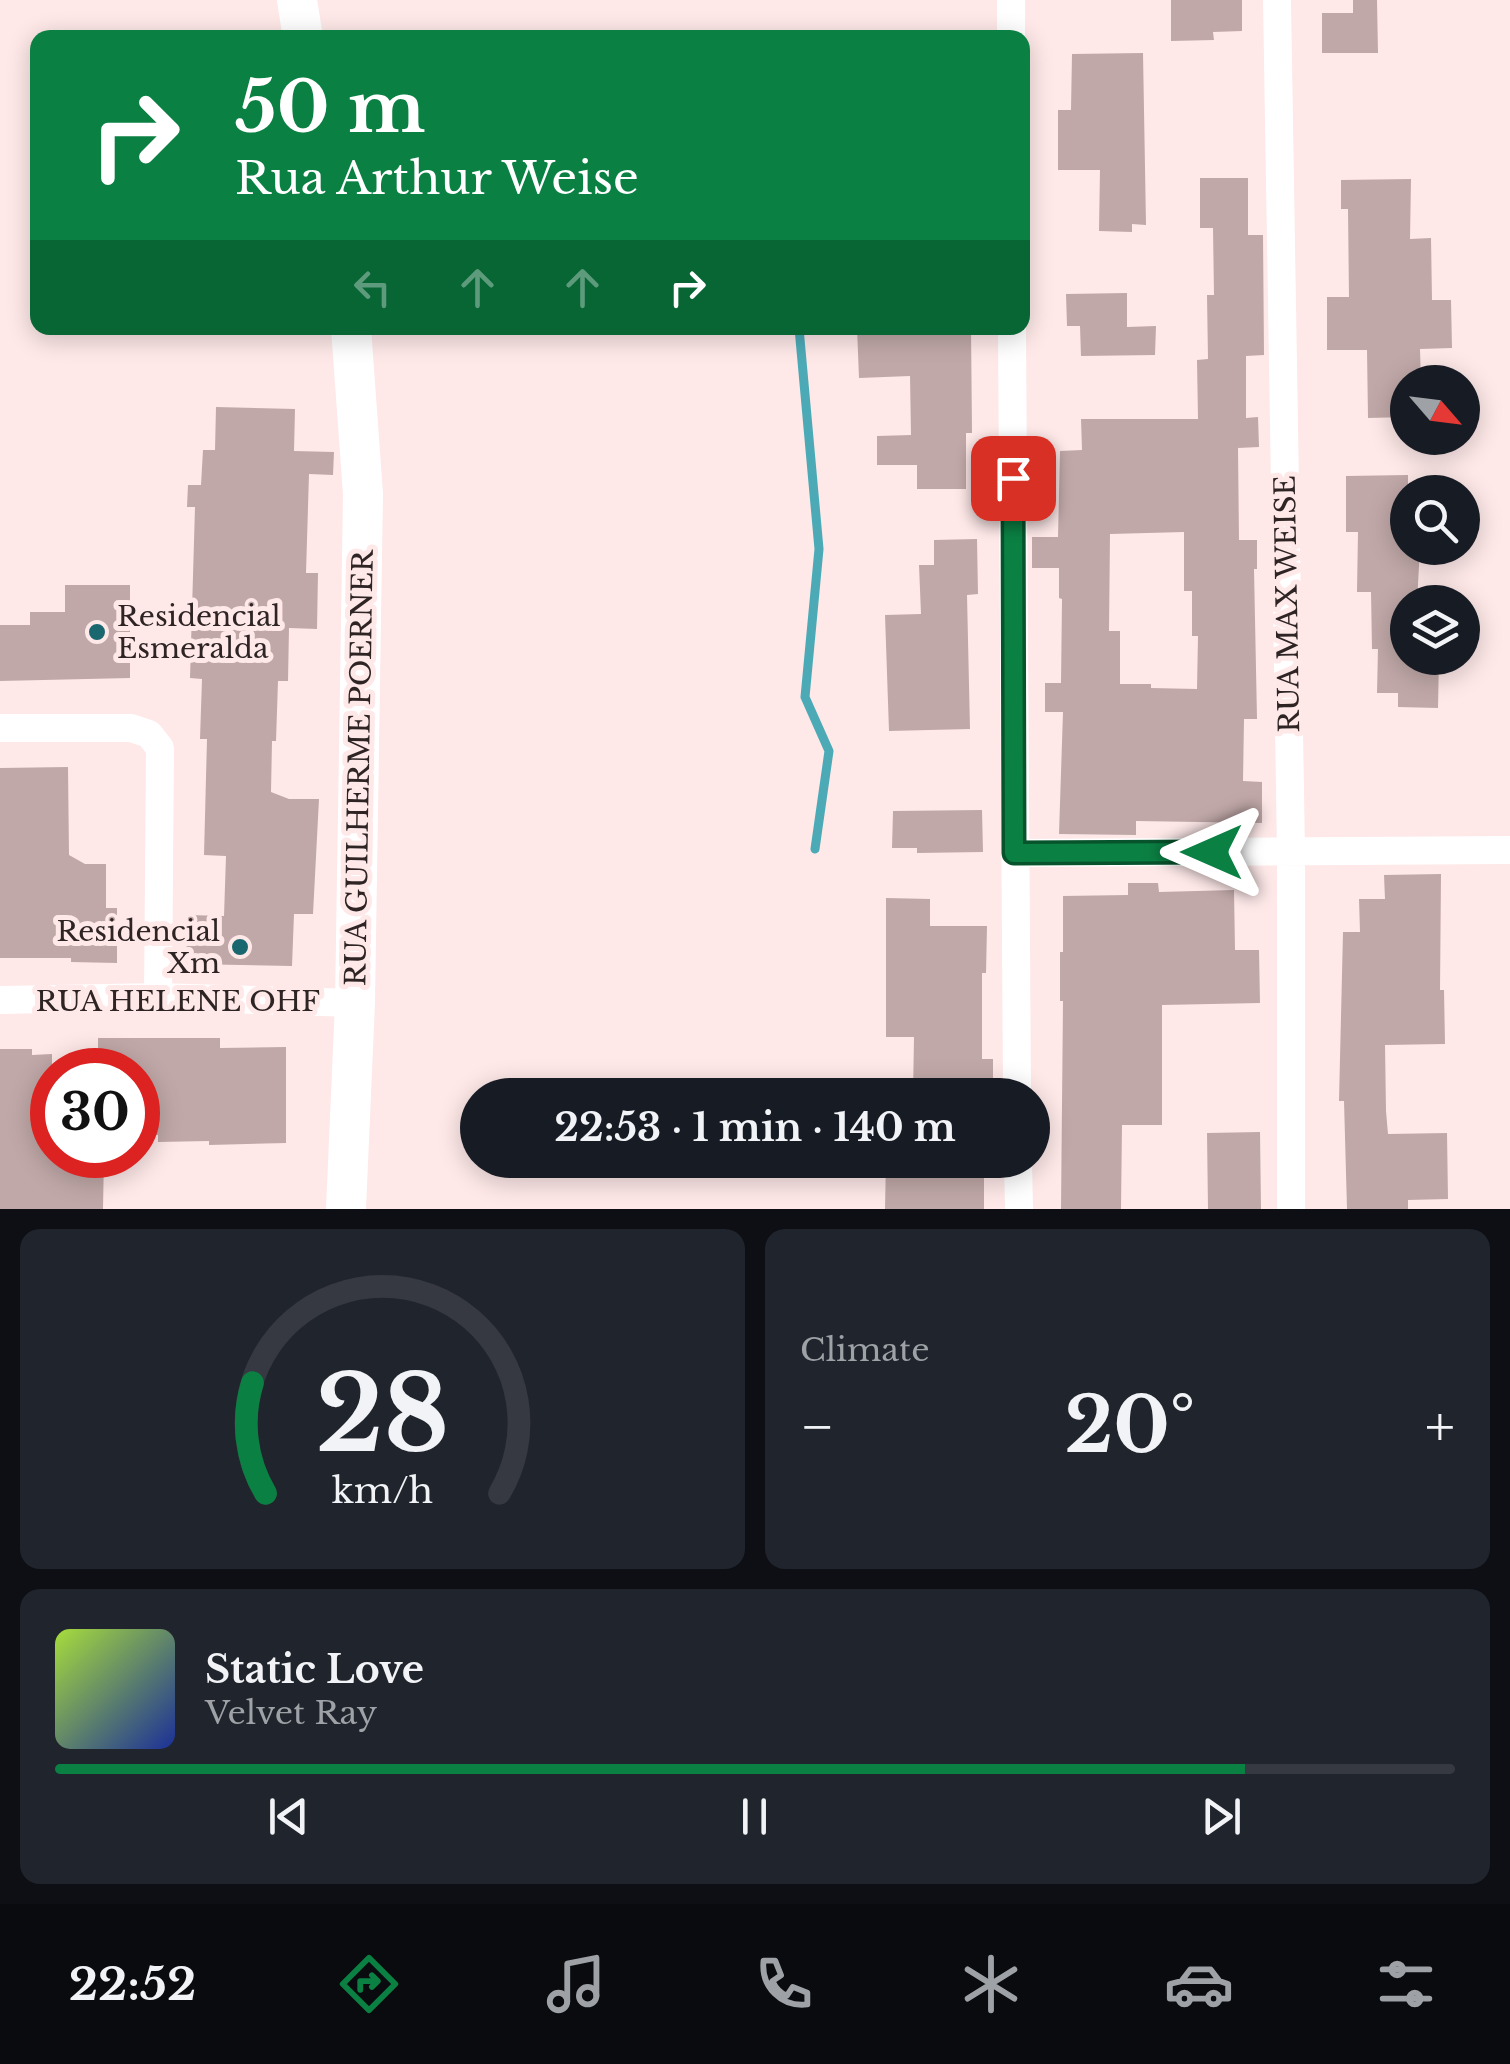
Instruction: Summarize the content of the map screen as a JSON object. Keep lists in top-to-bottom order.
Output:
{
  "streets": {
    "street": ["RUA MAX WEISE", "RUA GUILHERME POERNER", "RUA HELENE OHF"]
  },
  "crossings": [
    ["RUA GUILHERME POERNER", "RUA HELENE OHF"]
  ],
  "places": ["Residencial Esmeralda", "Residencial Xm"],
  "north": "bottom right",
  "page": {
    "turn": ["50 m", "Rua Arthur Weise"],
    "limit": "30",
    "trip": "22:53 · 1 min · 140 m",
    "tile": "Climate",
    "heat": ["−", "20°", "+"],
    "song": ["Static Love", "Velvet Ray"],
    "tabs": "22:52",
    "gauge": ["28", "km/h"]
  }
}
